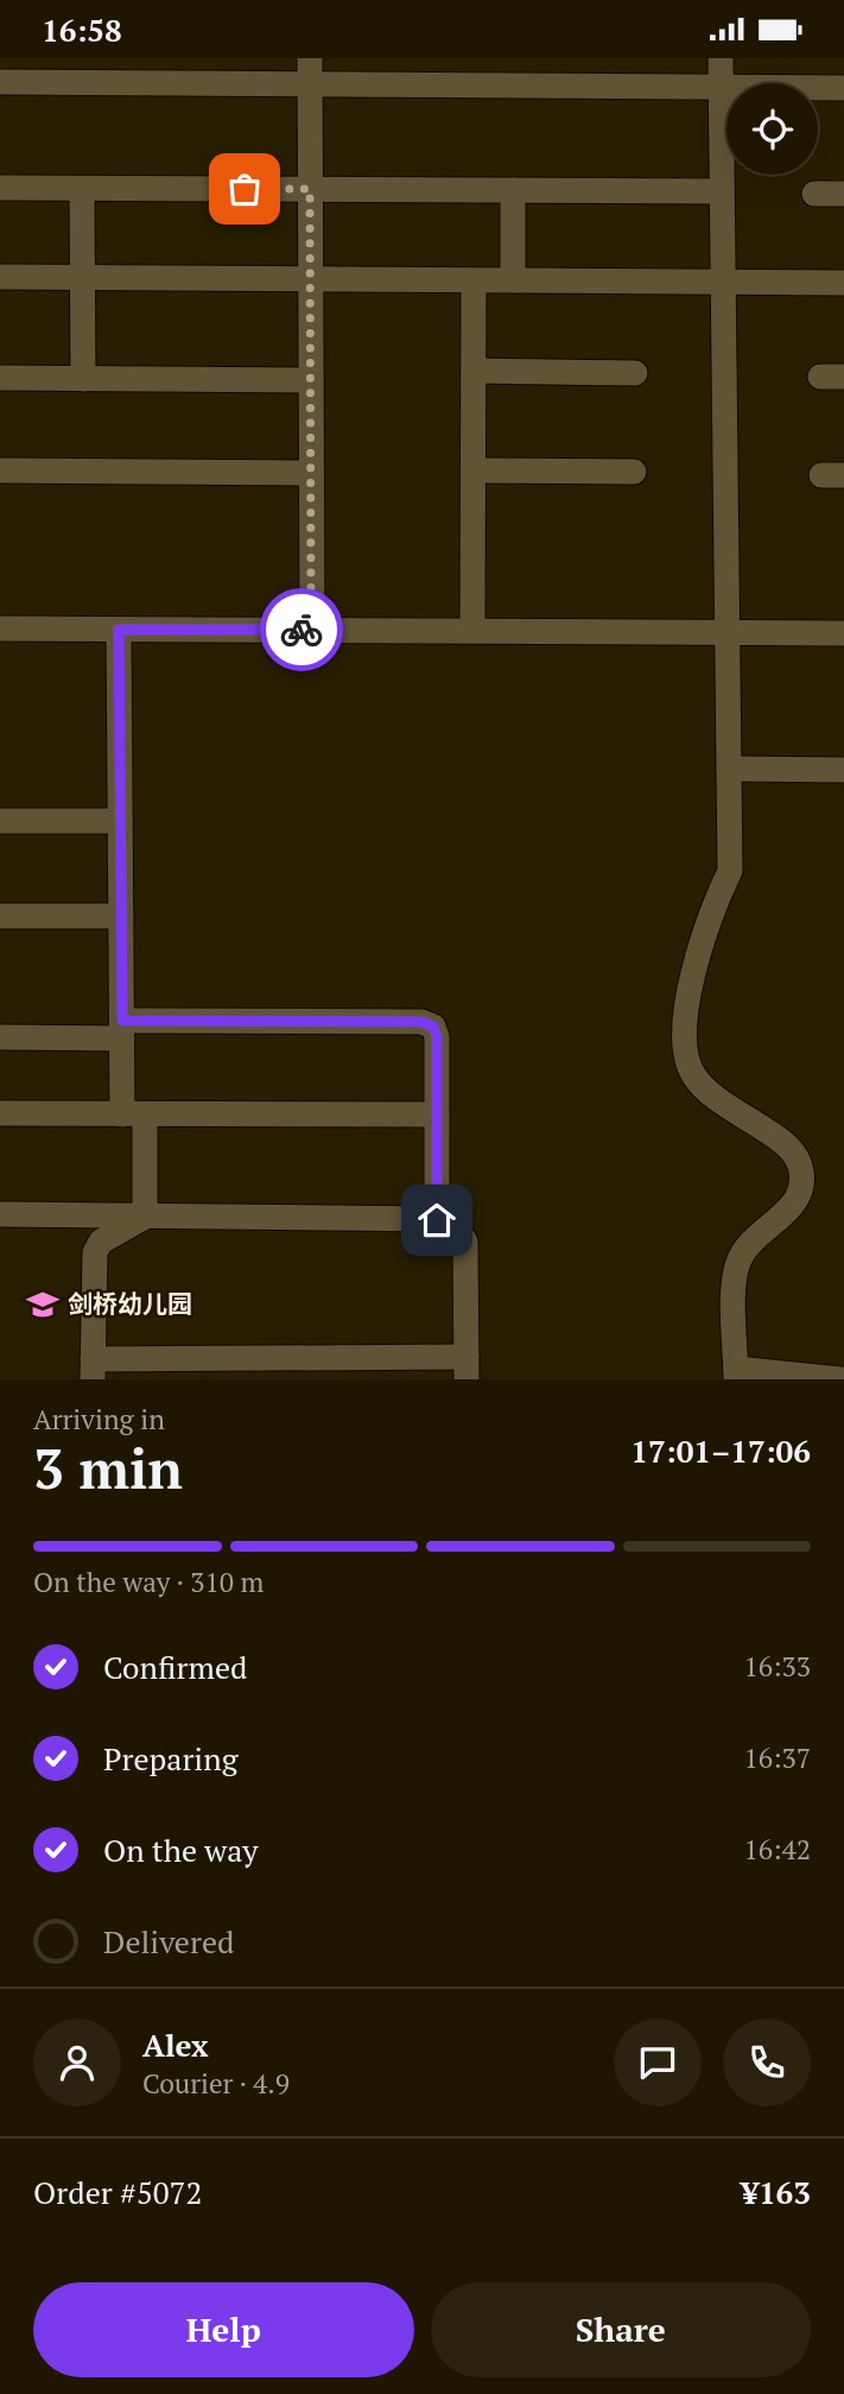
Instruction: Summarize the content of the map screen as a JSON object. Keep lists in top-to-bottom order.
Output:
{
  "places": {
    "school or university": ["剑桥幼儿园"]
  },
  "page": {
    "status": "16:58",
    "heading": ["3 min", "Arriving in", "17:01–17:06"],
    "panel": [
      "Alex",
      "Courier · 4.9",
      "Order #5072",
      "¥163"
    ],
    "bar": "On the way · 310 m",
    "list": [
      ["Confirmed", "16:33"],
      ["Preparing", "16:37"],
      ["On the way", "16:42"],
      "Delivered"
    ],
    "buttons": ["Help", "Share"]
  }
}
